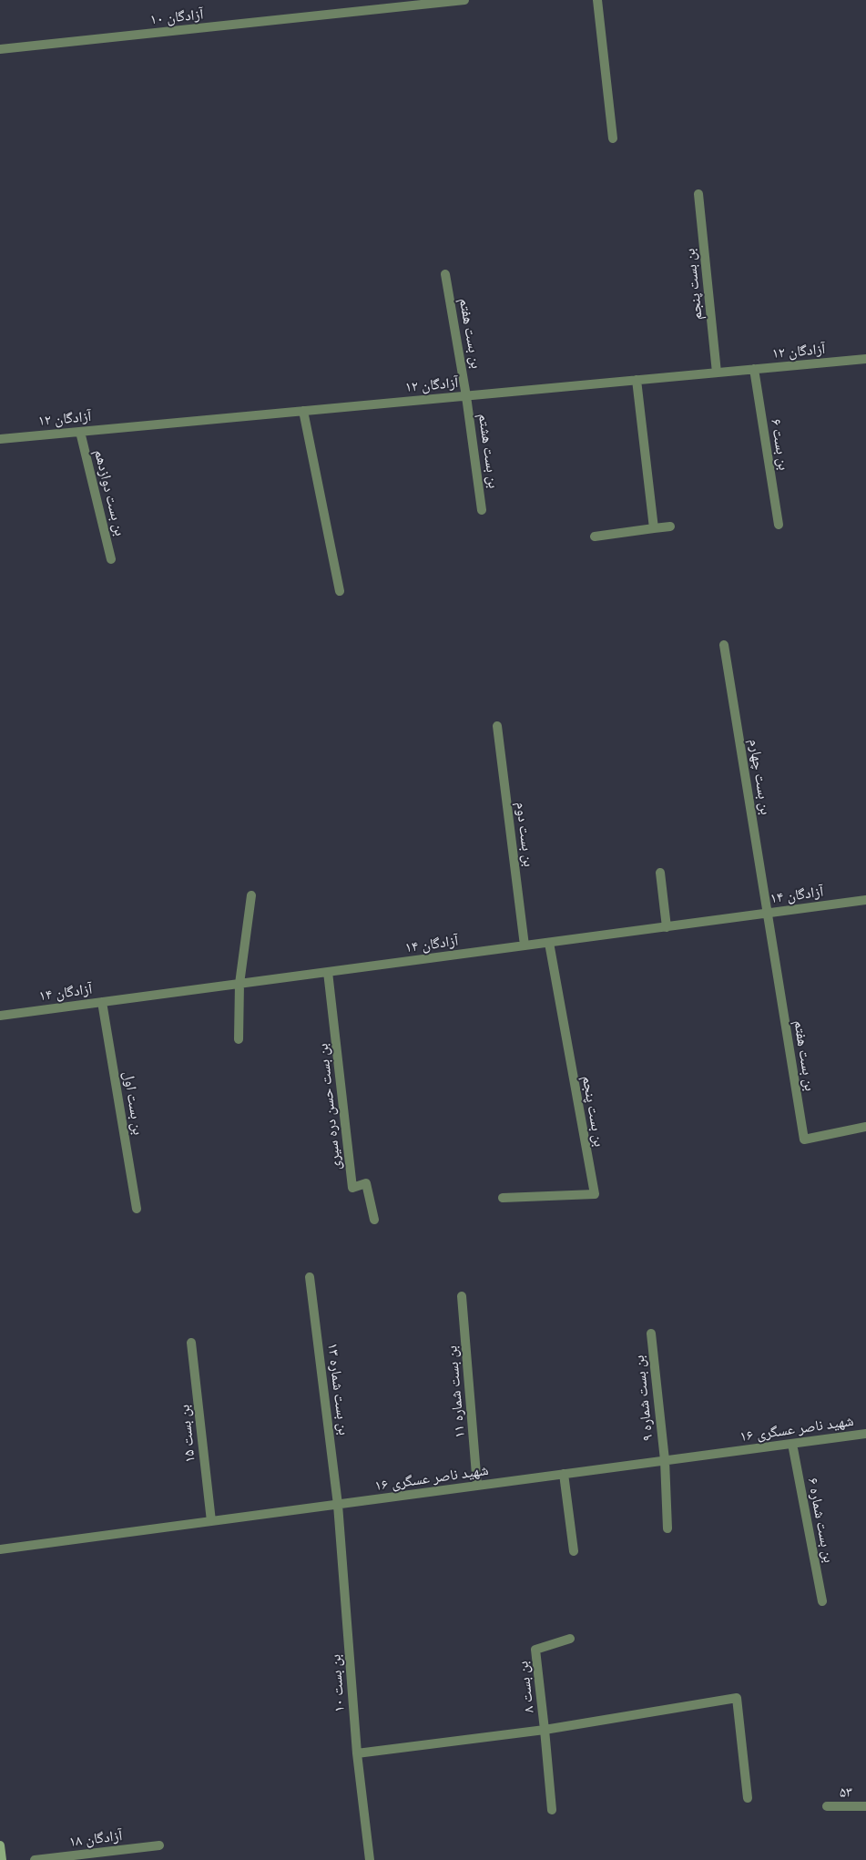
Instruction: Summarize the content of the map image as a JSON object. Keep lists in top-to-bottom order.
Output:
{
  "streets": {
    "street": [
      "۱۰ آزادگان",
      "بن بست پنجم",
      "بن بست هفتم",
      "۱۲ آزادگان",
      "بن بست ۶",
      "بن بست هشتم",
      "بن بست دوازدهم",
      "بن بست چهارم",
      "بن بست دوم",
      "۱۴ آزادگان",
      "بن بست اول",
      "بن بست حسن دره سیری",
      "بن بست شماره ۱۳",
      "بن بست شماره ۱۱",
      "بن بست شماره ۹",
      "۱۶ شهید ناصر عسگری",
      "بن بست ۱۵",
      "بن بست شماره ۶",
      "بن بست ۱۰",
      "بن بست ۸",
      "۵۳",
      "۱۸ آزادگان"
    ]
  },
  "crossings": [
    ["بن بست پنجم", "۱۲ آزادگان"],
    ["بن بست پنجم", "۱۴ آزادگان"],
    ["بن بست هفتم", "۱۲ آزادگان"],
    ["بن بست هفتم", "بن بست هشتم"],
    ["بن بست هفتم", "بن بست چهارم"],
    ["بن بست هفتم", "۱۴ آزادگان"],
    ["۱۲ آزادگان", "بن بست ۶"],
    ["۱۲ آزادگان", "بن بست هشتم"],
    ["۱۲ آزادگان", "بن بست دوازدهم"],
    ["بن بست چهارم", "۱۴ آزادگان"],
    ["بن بست دوم", "۱۴ آزادگان"],
    ["۱۴ آزادگان", "بن بست اول"],
    ["۱۴ آزادگان", "بن بست حسن دره سیری"],
    ["بن بست شماره ۱۳", "۱۶ شهید ناصر عسگری"],
    ["بن بست شماره ۱۳", "بن بست ۱۰"],
    ["بن بست شماره ۱۱", "۱۶ شهید ناصر عسگری"],
    ["بن بست شماره ۹", "۱۶ شهید ناصر عسگری"],
    ["۱۶ شهید ناصر عسگری", "بن بست ۱۵"],
    ["۱۶ شهید ناصر عسگری", "بن بست شماره ۶"],
    ["۱۶ شهید ناصر عسگری", "بن بست ۱۰"]
  ]
}
